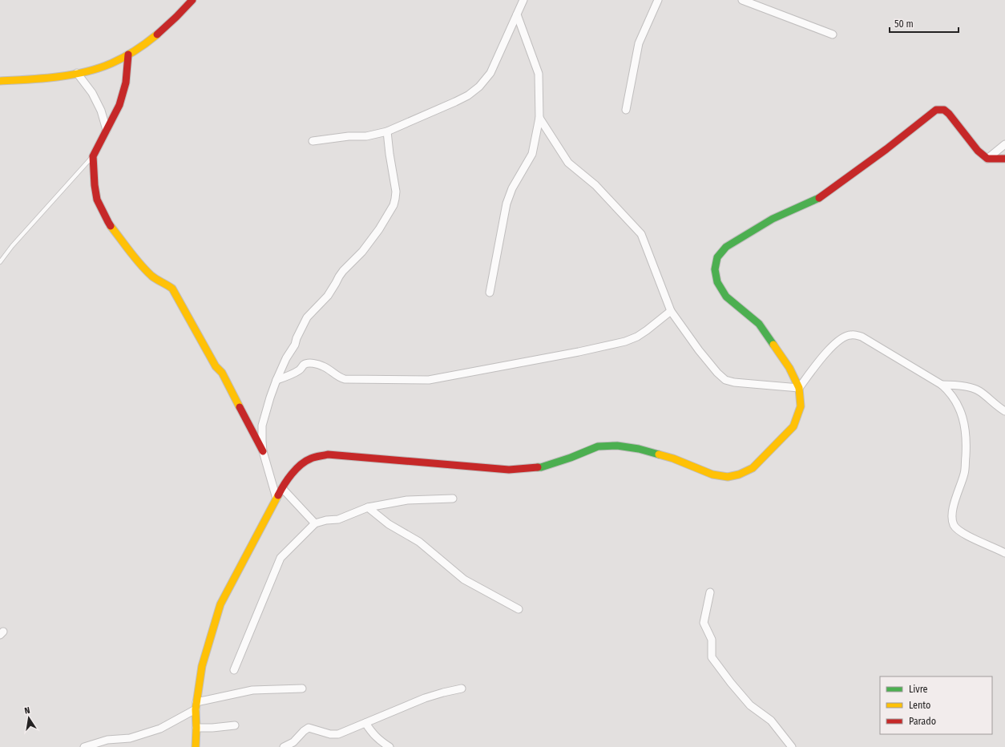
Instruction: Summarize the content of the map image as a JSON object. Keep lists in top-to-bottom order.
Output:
{
  "legend": ["Livre", "Lento", "Parado"],
  "scale_bar": "50 m",
  "north": "top"
}
